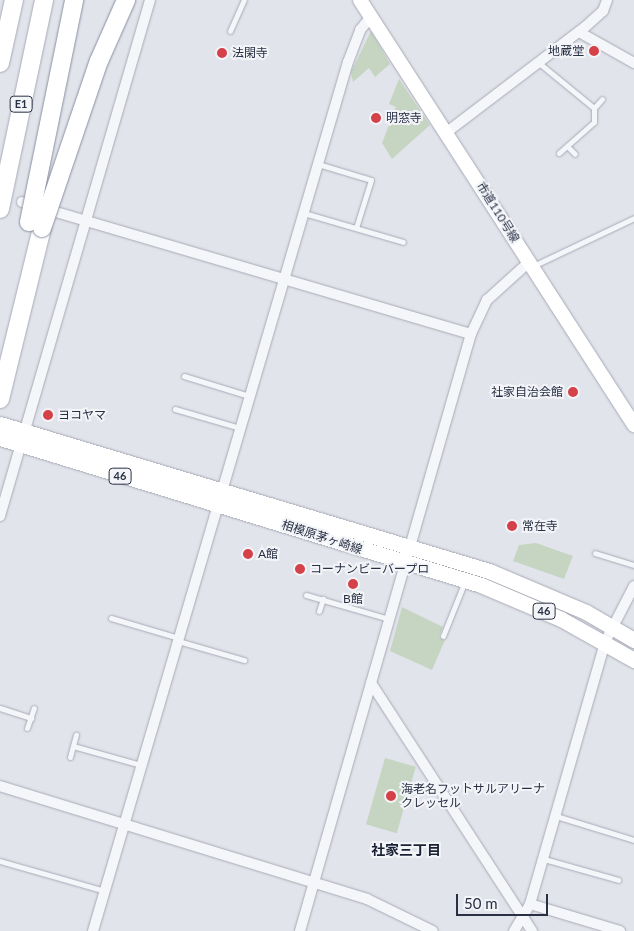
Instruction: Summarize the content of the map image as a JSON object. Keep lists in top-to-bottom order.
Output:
{
  "streets": {
    "highway": ["E1"],
    "main road": ["46", "相模原茅ヶ崎線"],
    "street": ["市道110号線"]
  },
  "districts": ["社家三丁目"],
  "places": [
    "地蔵堂",
    "法閑寺",
    "明窓寺",
    "社家自治会館",
    "ヨコヤマ",
    "常在寺",
    "A館",
    "コーナンビーバープロ",
    "B館",
    "海老名フットサルアリーナ クレッセル"
  ],
  "scale_bar": "50 m"
}
